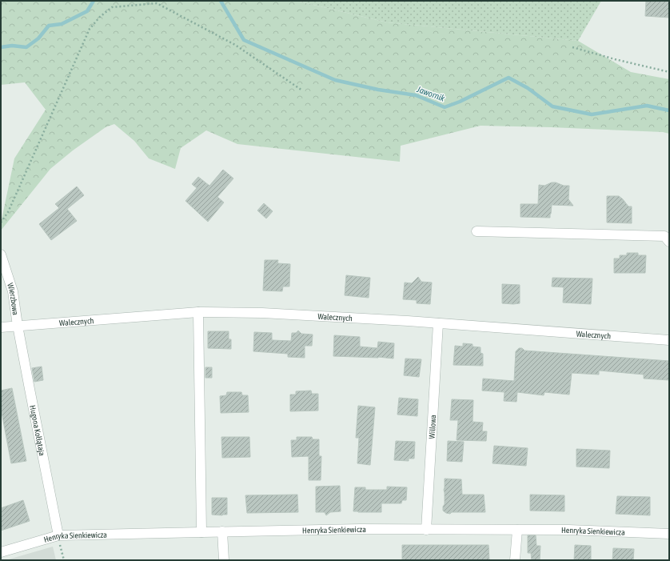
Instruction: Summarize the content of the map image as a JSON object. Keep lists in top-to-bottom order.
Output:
{
  "streets": {
    "street": [
      "Wierzbowa",
      "Walecznych",
      "Willowa",
      "Hugona Kołłątaja",
      "Henryka Sienkiewicza"
    ]
  },
  "crossings": [
    ["Wierzbowa", "Walecznych"],
    ["Wierzbowa", "Hugona Kołłątaja"],
    ["Walecznych", "Willowa"],
    ["Walecznych", "Hugona Kołłątaja"],
    ["Willowa", "Henryka Sienkiewicza"],
    ["Hugona Kołłątaja", "Henryka Sienkiewicza"]
  ],
  "water": ["Jawornik"]
}
